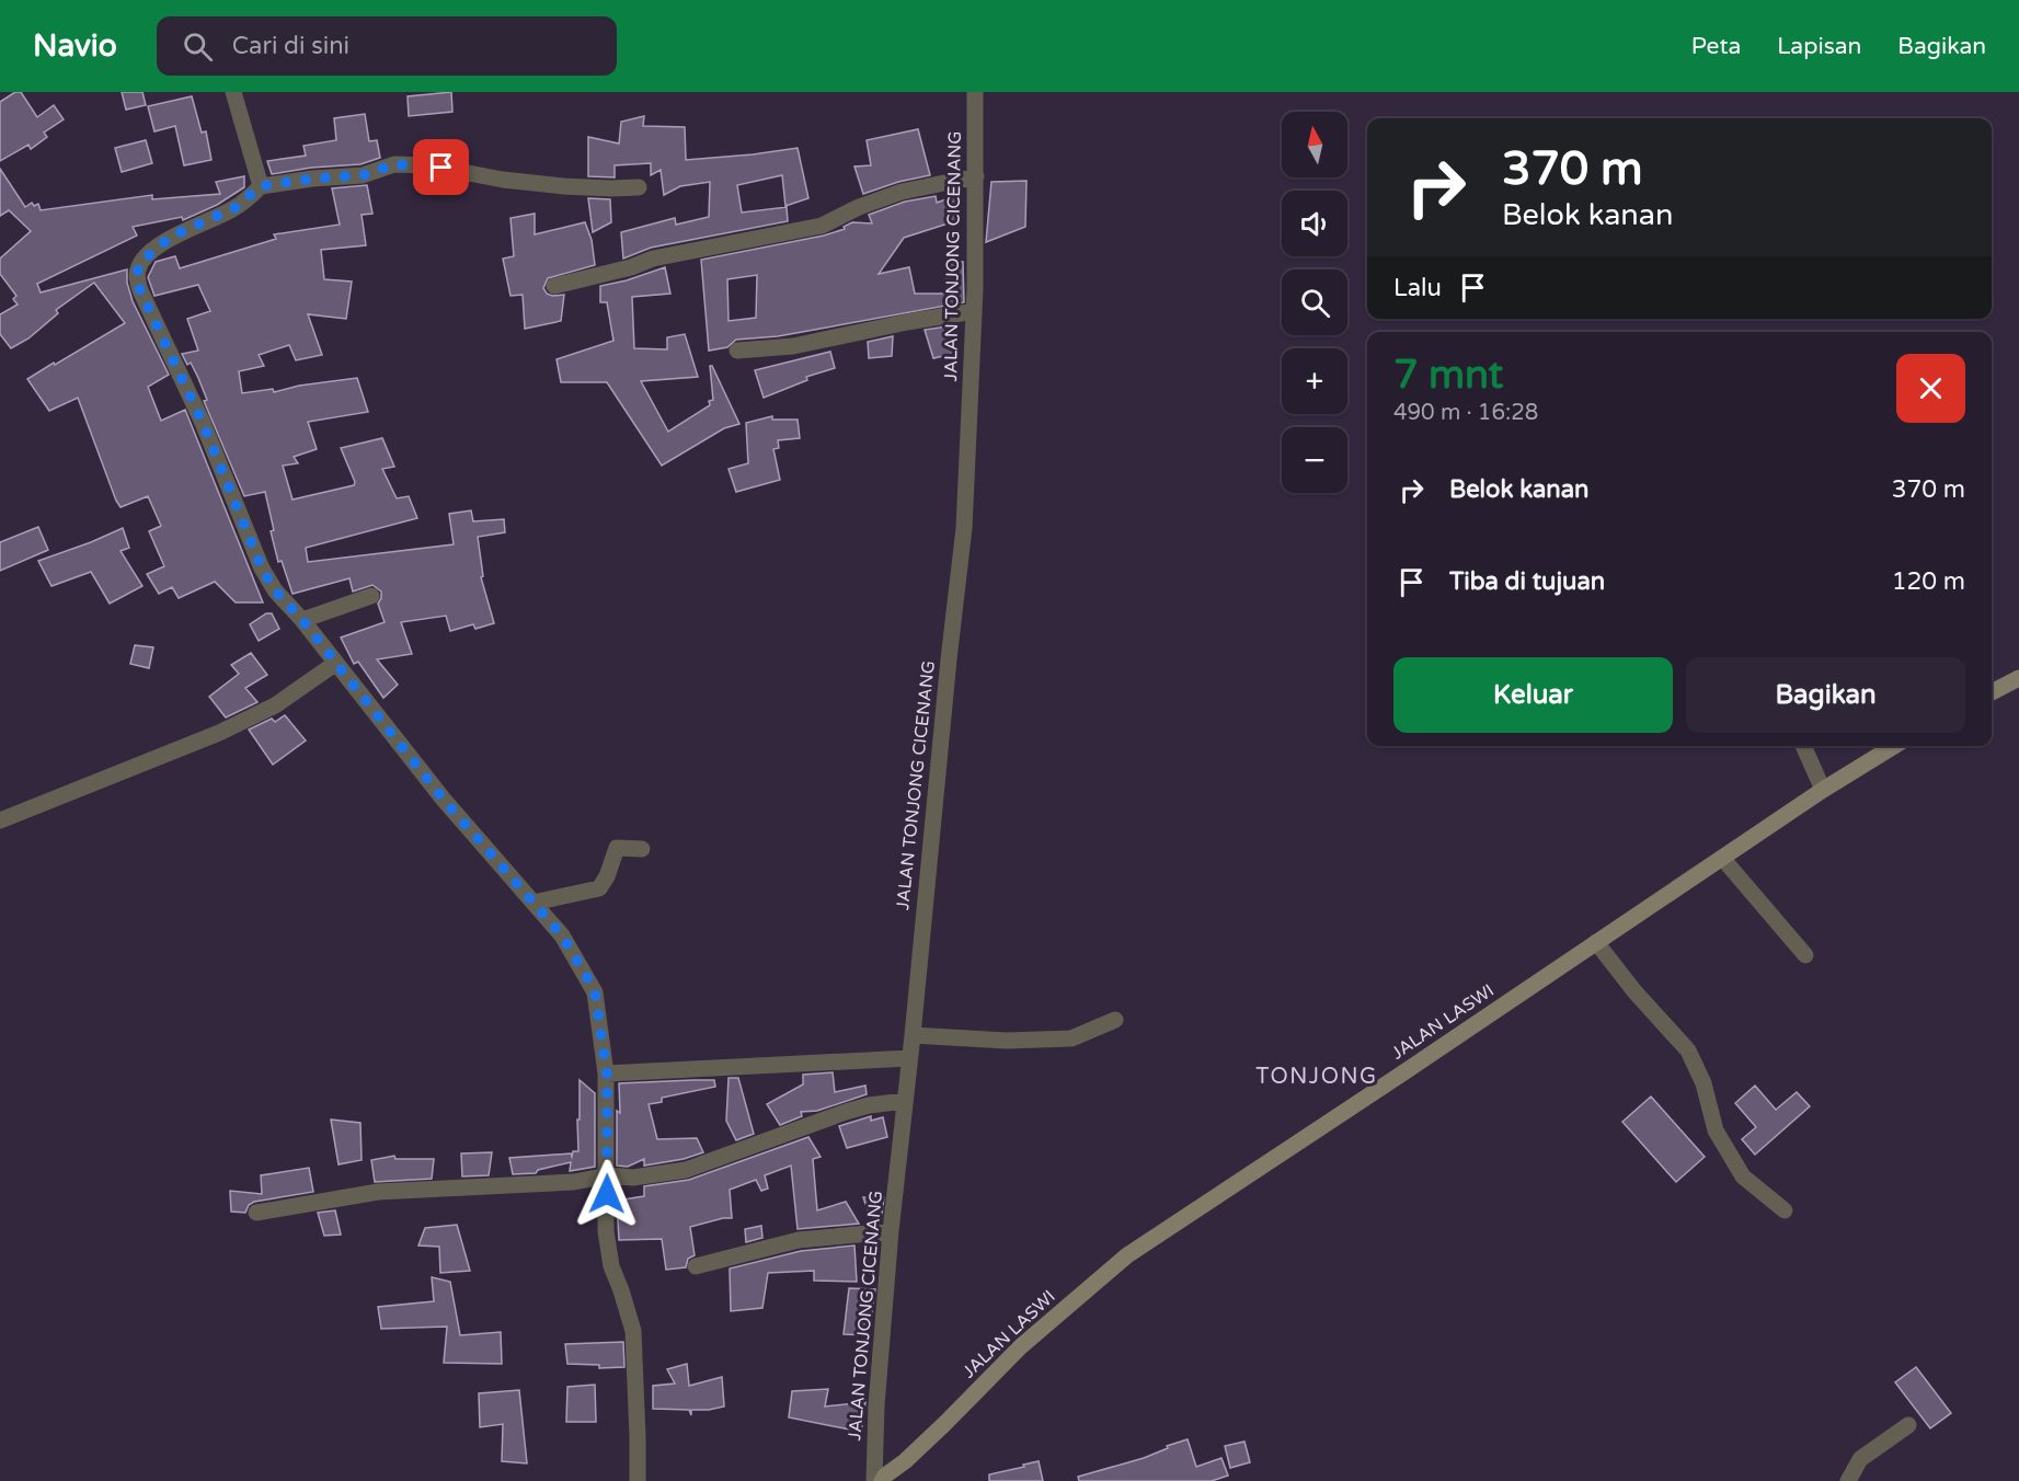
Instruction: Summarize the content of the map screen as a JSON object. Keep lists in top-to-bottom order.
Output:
{
  "streets": {
    "main road": ["JALAN LASWI"],
    "street": ["JALAN TONJONG CICENANG"]
  },
  "districts": ["TONJONG"],
  "north": "top",
  "page": {
    "header": "Navio",
    "search": "Cari di sini",
    "nav": ["Peta", "Lapisan", "Bagikan"],
    "map_buttons": ["+", "−"],
    "turn": ["370 m", "Belok kanan"],
    "then": "Lalu",
    "heading": ["7 mnt", "490 m · 16:28"],
    "list": [
      {
        "name": "Belok kanan",
        "value": "370 m"
      },
      {
        "name": "Tiba di tujuan",
        "value": "120 m"
      }
    ],
    "buttons": ["Keluar", "Bagikan"]
  }
}
